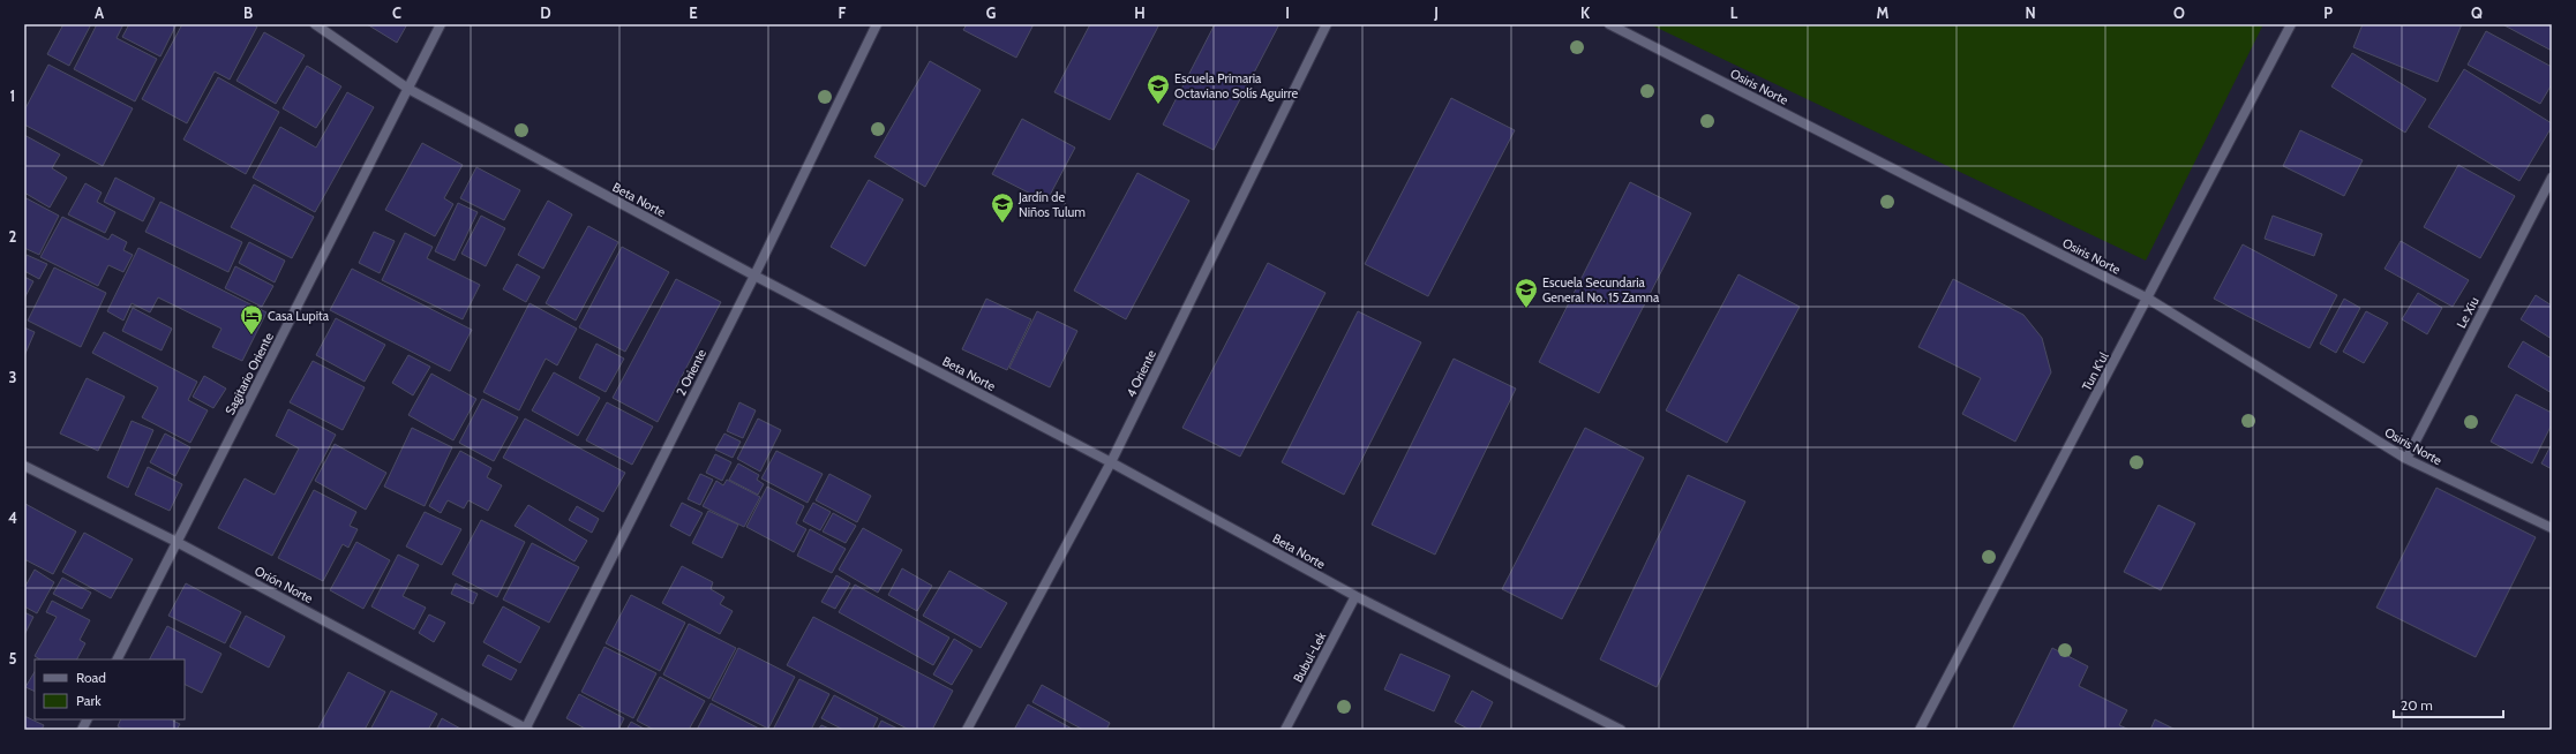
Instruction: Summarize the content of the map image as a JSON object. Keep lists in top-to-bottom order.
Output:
{
  "streets": {
    "street": [
      "Osiris Norte",
      "Beta Norte",
      "Le Xiu",
      "Tun K'ul",
      "2 Oriente",
      "Sagitario Oriente",
      "4 Oriente",
      "Orión Norte",
      "Bubul-Lek"
    ]
  },
  "crossings": [
    ["Osiris Norte", "Le Xiu"],
    ["Osiris Norte", "Tun K'ul"],
    ["Beta Norte", "2 Oriente"],
    ["Beta Norte", "Sagitario Oriente"],
    ["Beta Norte", "4 Oriente"],
    ["Beta Norte", "Bubul-Lek"],
    ["2 Oriente", "Orión Norte"],
    ["Sagitario Oriente", "Orión Norte"]
  ],
  "places": {
    "school or university": ["Escuela Primaria Octaviano Solís Aguirre", "Jardín de Niños Tulum", "Escuela Secundaria General No. 15 Zamna"],
    "hotel": ["Casa Lupita"]
  },
  "legend": ["Road", "Park"],
  "scale_bar": "20 m",
  "grid": {
    "columns": [
      "A",
      "B",
      "C",
      "D",
      "E",
      "F",
      "G",
      "H",
      "I",
      "J",
      "K",
      "L",
      "M",
      "N",
      "O",
      "P",
      "Q"
    ],
    "rows": [
      "1",
      "2",
      "3",
      "4",
      "5"
    ]
  }
}
